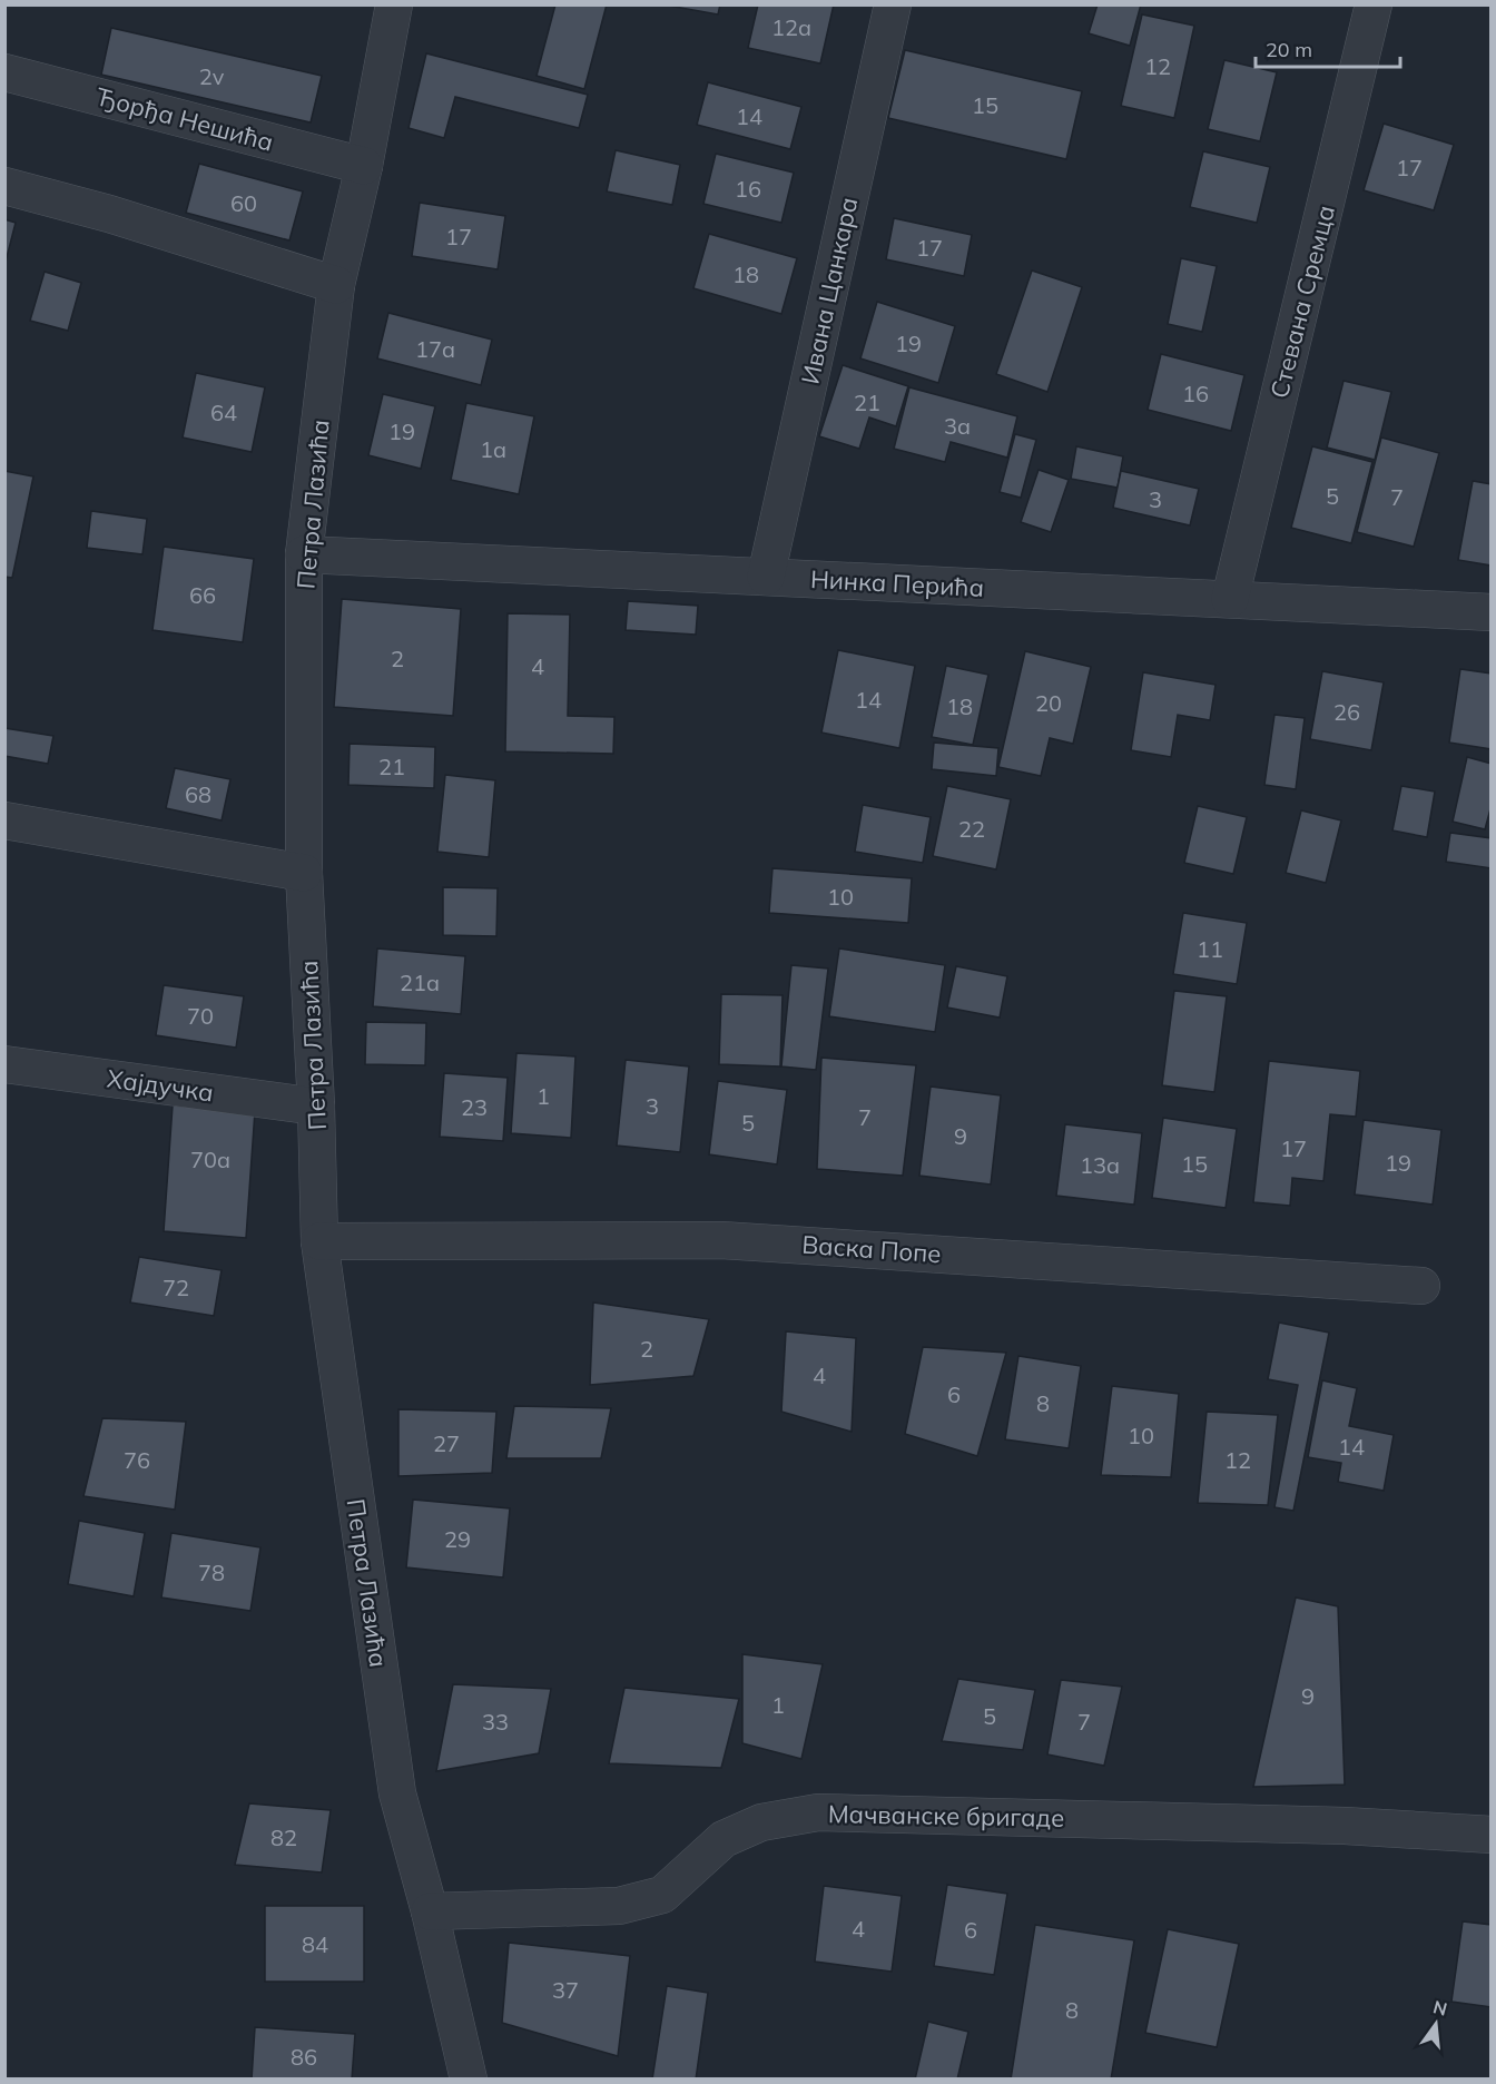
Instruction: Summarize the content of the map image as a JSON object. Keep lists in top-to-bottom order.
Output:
{
  "streets": {
    "street": [
      "Ђорђа Нешића",
      "Ивана Цанкара",
      "Стевана Сремца",
      "Петра Лазића",
      "Нинка Перића",
      "Хајдучка",
      "Васка Попе",
      "Мачванске бригаде"
    ]
  },
  "crossings": [
    ["Ђорђа Нешића", "Петра Лазића"],
    ["Ивана Цанкара", "Нинка Перића"],
    ["Стевана Сремца", "Нинка Перића"],
    ["Петра Лазића", "Нинка Перића"],
    ["Петра Лазића", "Хајдучка"],
    ["Петра Лазића", "Васка Попе"],
    ["Петра Лазића", "Мачванске бригаде"]
  ],
  "house_numbers": [
    "12a",
    "12",
    "2v",
    "15",
    "14",
    "17",
    "16",
    "60",
    "17",
    "17",
    "18",
    "19",
    "17a",
    "16",
    "21",
    "64",
    "3a",
    "19",
    "1a",
    "5",
    "7",
    "3",
    "66",
    "2",
    "4",
    "14",
    "20",
    "18",
    "26",
    "21",
    "68",
    "22",
    "10",
    "11",
    "21a",
    "70",
    "1",
    "3",
    "23",
    "7",
    "5",
    "9",
    "17",
    "70a",
    "19",
    "15",
    "13a",
    "72",
    "2",
    "4",
    "6",
    "8",
    "10",
    "27",
    "14",
    "76",
    "12",
    "29",
    "78",
    "9",
    "1",
    "5",
    "33",
    "7",
    "82",
    "4",
    "6",
    "84",
    "37",
    "8",
    "86"
  ],
  "scale_bar": "20 m",
  "north": "top"
}
